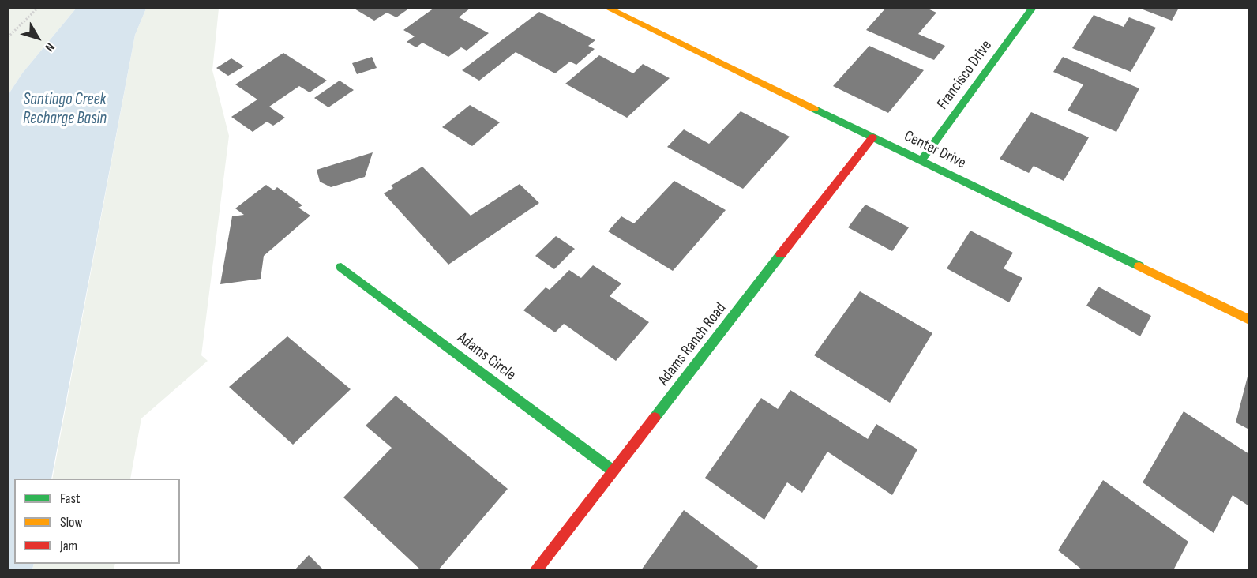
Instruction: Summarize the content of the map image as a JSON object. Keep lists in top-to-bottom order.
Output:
{
  "streets": {
    "street": [
      "Francisco Drive",
      "Center Drive",
      "Adams Ranch Road",
      "Adams Circle"
    ]
  },
  "crossings": [
    ["Francisco Drive", "Center Drive"],
    ["Center Drive", "Adams Ranch Road"],
    ["Adams Ranch Road", "Adams Circle"]
  ],
  "water": ["Santiago Creek Recharge Basin"],
  "legend": ["Fast", "Slow", "Jam"],
  "north": "bottom right"
}
